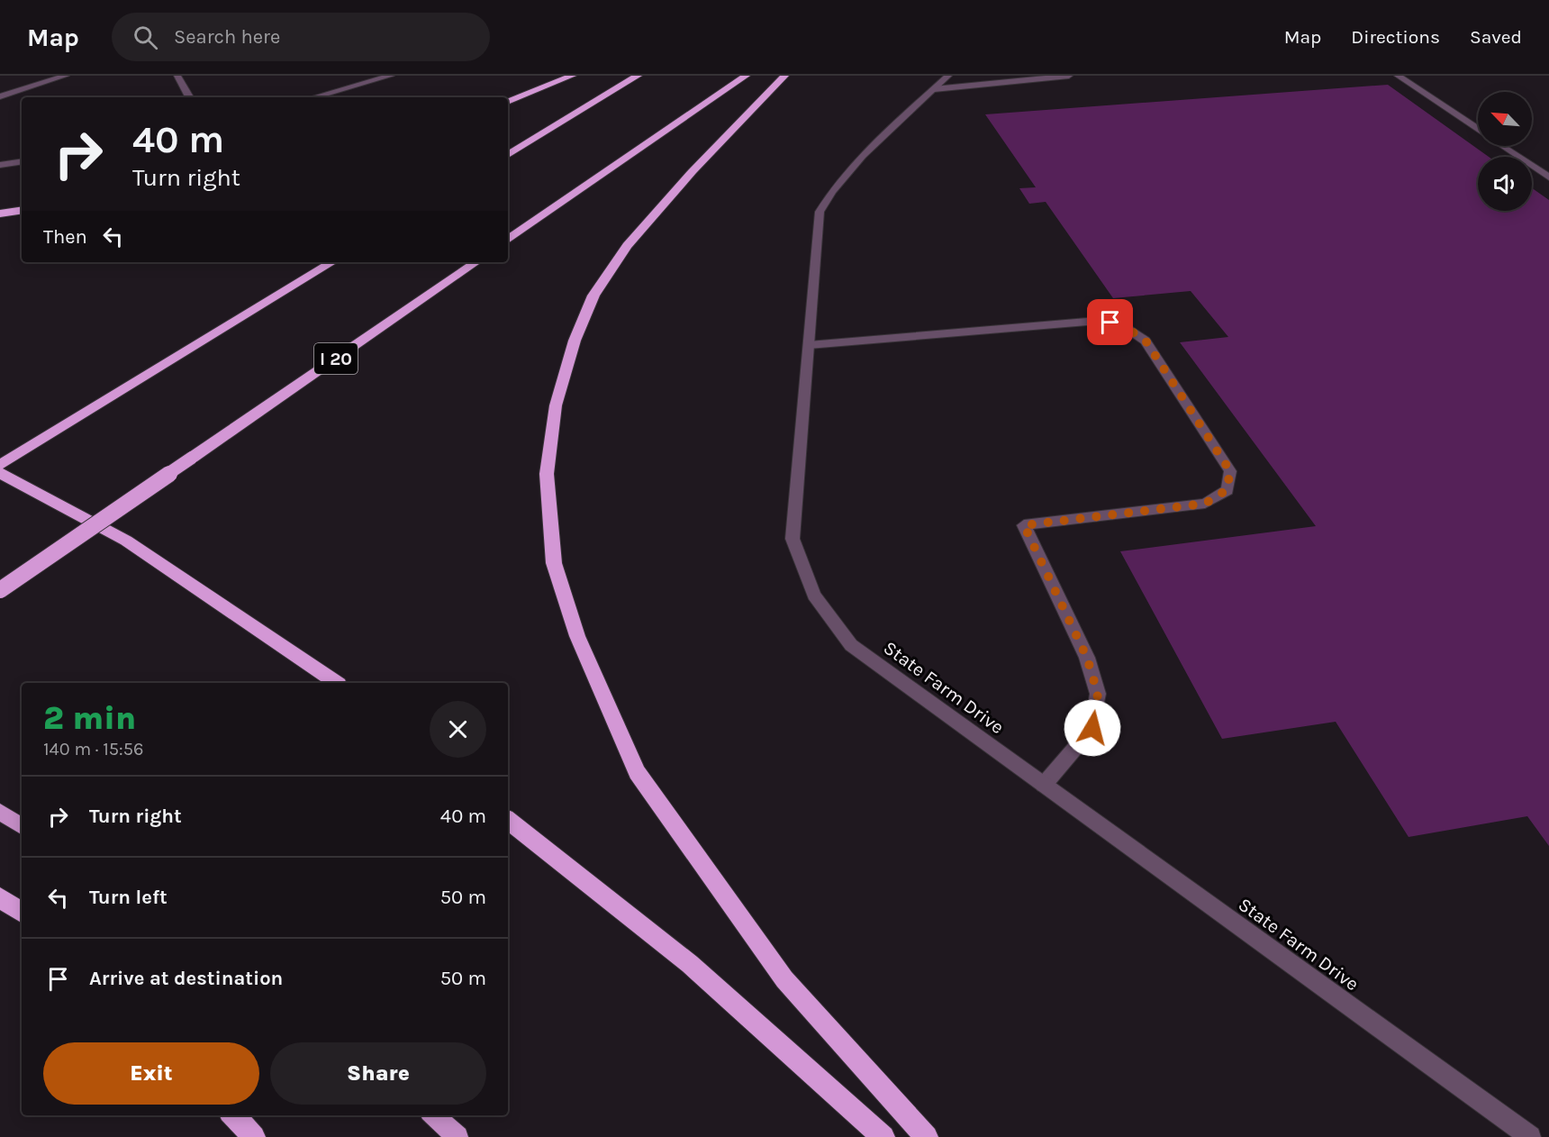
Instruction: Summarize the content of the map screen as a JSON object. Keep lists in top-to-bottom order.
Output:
{
  "streets": {
    "highway": ["I 20"],
    "street": ["State Farm Drive"]
  },
  "north": "top left",
  "page": {
    "header": "Map",
    "search": "Search here",
    "nav": ["Map", "Directions", "Saved"],
    "turn": ["40 m", "Turn right"],
    "then": "Then",
    "heading": ["2 min", "140 m · 15:56"],
    "list": [
      {
        "name": "Turn right",
        "value": "40 m"
      },
      {
        "name": "Turn left",
        "value": "50 m"
      },
      {
        "name": "Arrive at destination",
        "value": "50 m"
      }
    ],
    "buttons": ["Exit", "Share"]
  }
}
